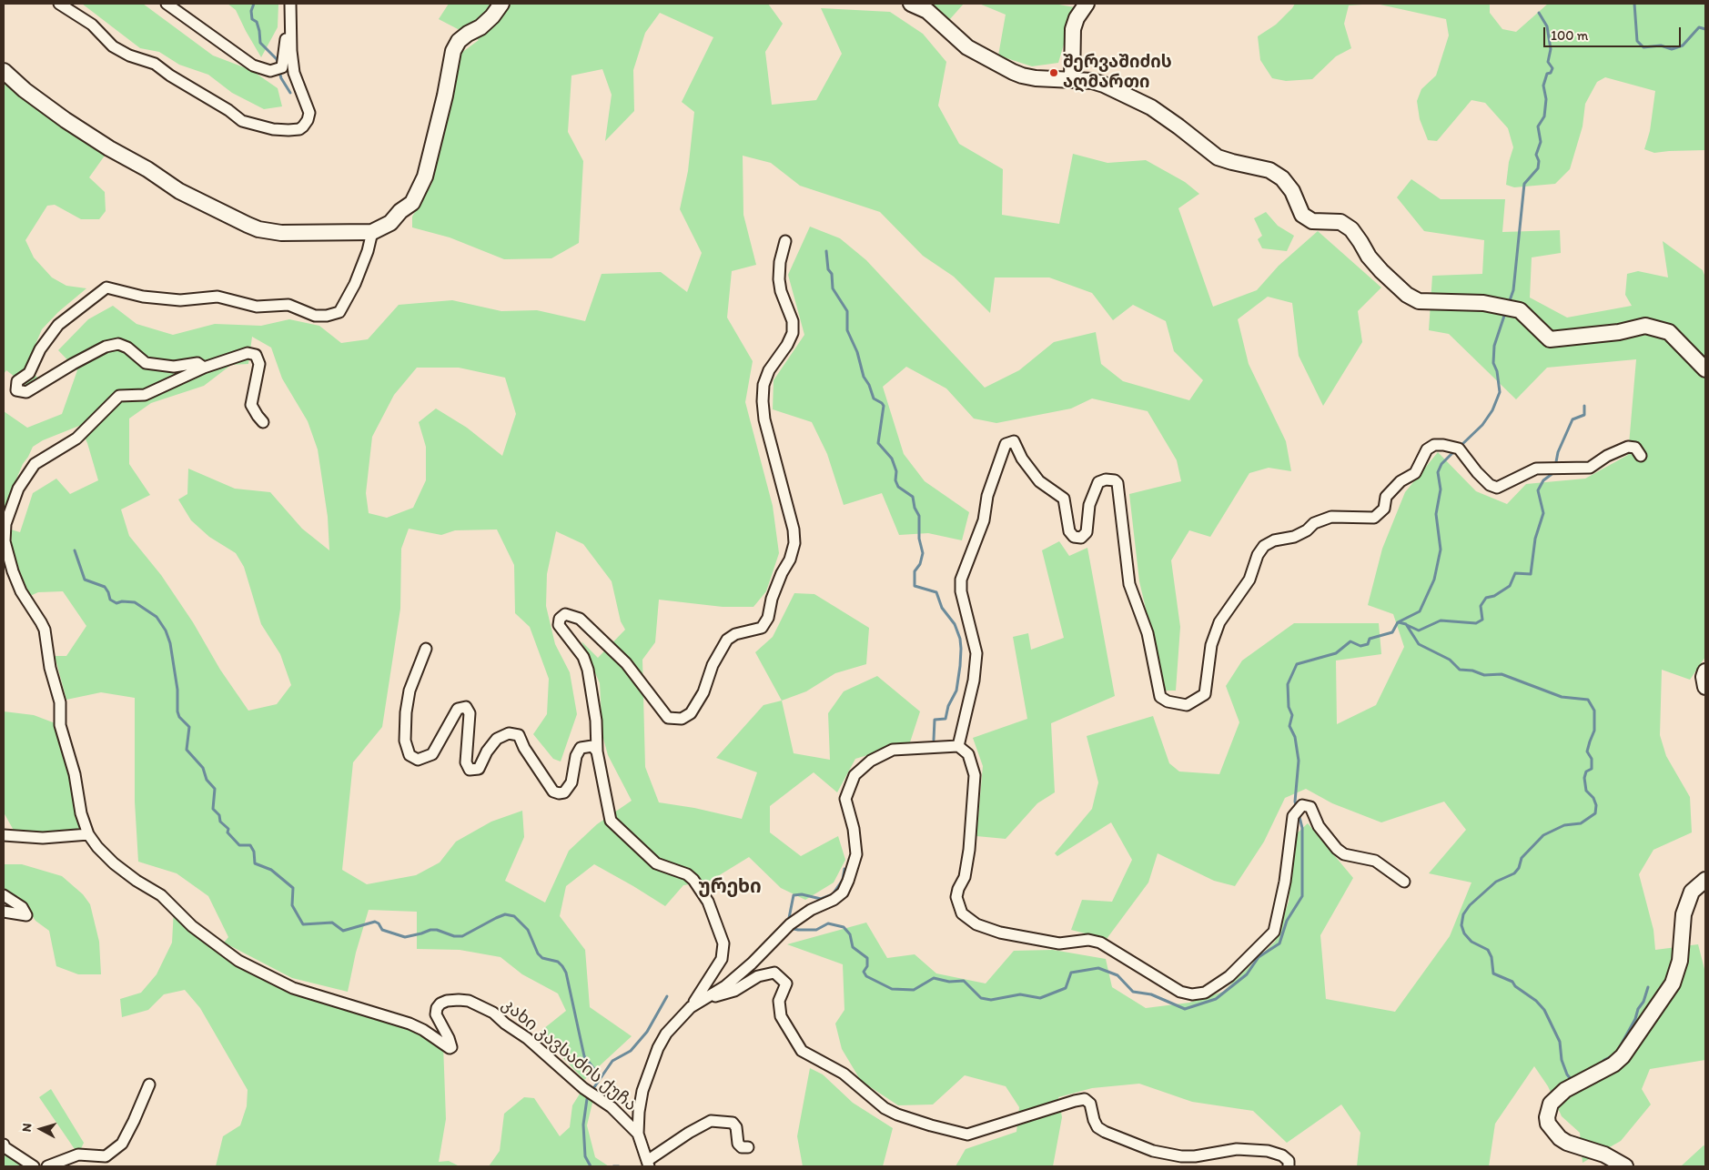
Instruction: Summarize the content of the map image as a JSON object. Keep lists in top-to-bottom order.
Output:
{
  "streets": {
    "street": ["კახი კავსაძის ქუჩა"]
  },
  "districts": ["ურეხი"],
  "places": ["შერვაშიძის აღმართი"],
  "scale_bar": "100 m",
  "north": "left"
}
